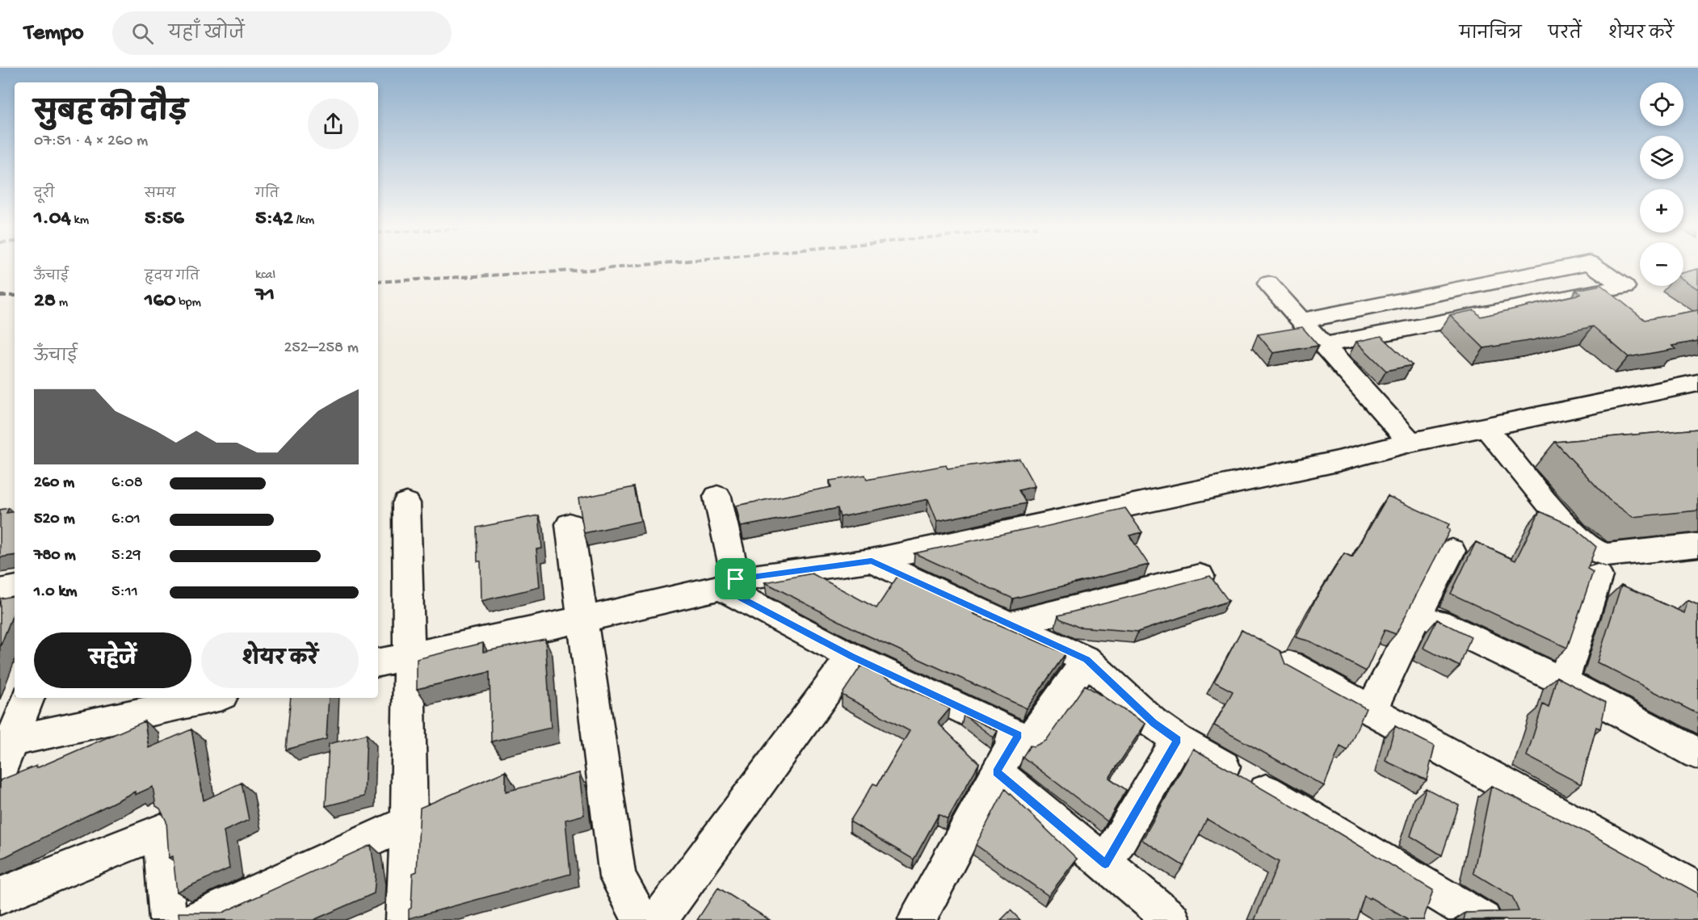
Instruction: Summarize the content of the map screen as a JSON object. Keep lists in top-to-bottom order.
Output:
{
  "page": {
    "header": "Tempo",
    "search": "यहाँ खोजें",
    "nav": ["मानचित्र", "परतें", "शेयर करें"],
    "map_buttons": ["+", "−"],
    "heading": ["सुबह की दौड़", "07:51 · 4 × 260 m"],
    "stats": [
      ["दूरी", "1.04 km"],
      ["समय", "5:56"],
      ["गति", "5:42 /km"],
      ["ऊँचाई", "28 m"],
      ["हृदय गति", "160 bpm"],
      ["kcal", "71"]
    ],
    "chart": ["ऊँचाई", "252–258 m"],
    "list": [
      {
        "name": "260 m",
        "note": "6:08"
      },
      {
        "name": "520 m",
        "note": "6:01"
      },
      {
        "name": "780 m",
        "note": "5:29"
      },
      {
        "name": "1.0 km",
        "note": "5:11"
      }
    ],
    "buttons": ["सहेजें", "शेयर करें"]
  }
}
